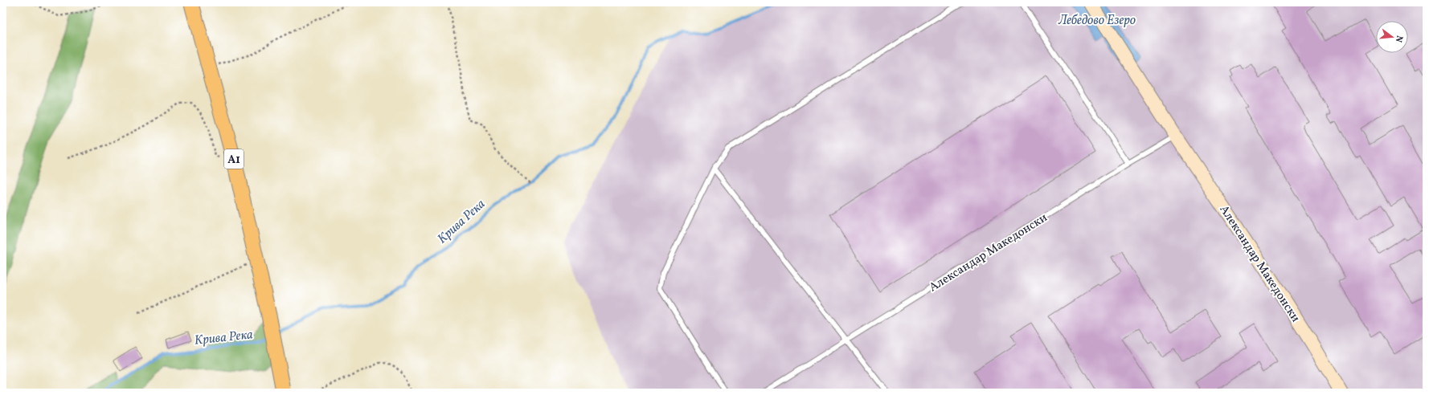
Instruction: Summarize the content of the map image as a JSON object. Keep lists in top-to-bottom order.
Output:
{
  "streets": {
    "main road": ["A1", "Александар Македонски"]
  },
  "water": ["Лебедово Езеро", "Крива Река"],
  "north": "right"
}
